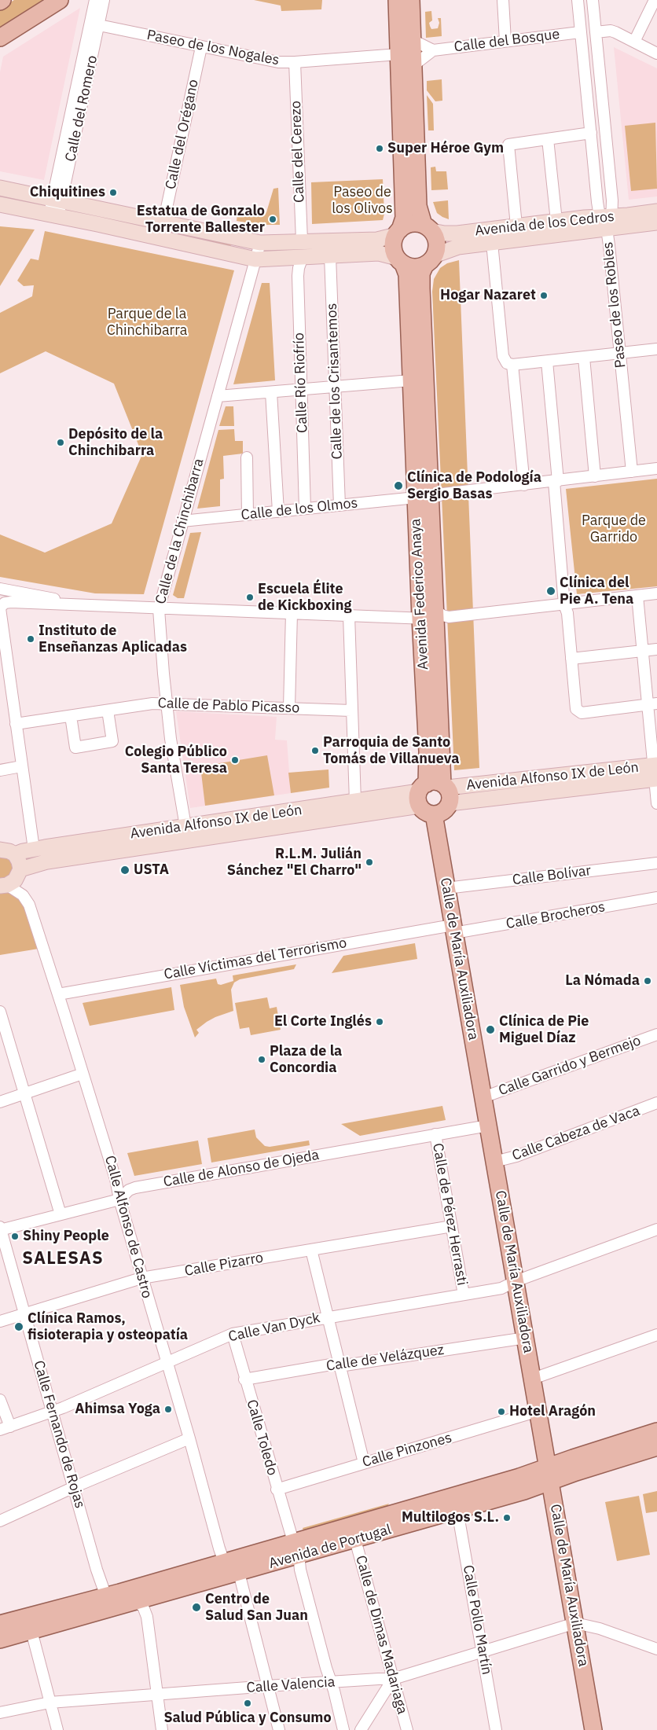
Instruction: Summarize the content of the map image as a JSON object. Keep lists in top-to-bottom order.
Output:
{
  "streets": {
    "main road": [
      "Avenida de los Cedros",
      "Avenida Federico Anaya",
      "Avenida Alfonso IX de León",
      "Calle de María Auxiliadora",
      "Avenida de Portugal"
    ],
    "street": [
      "Calle del Bosque",
      "Paseo de los Nogales",
      "Calle del Romero",
      "Calle del Orégano",
      "Calle del Cerezo",
      "Paseo de los Robles",
      "Calle de los Crisantemos",
      "Calle Río Riofrío",
      "Calle de los Olmos",
      "Calle de la Chinchibarra",
      "Calle de Pablo Picasso",
      "Calle Bolívar",
      "Calle Brocheros",
      "Calle Víctimas del Terrorismo",
      "Calle Garrido y Bermejo",
      "Calle Cabeza de Vaca",
      "Calle de Alonso de Ojeda",
      "Calle de Pérez Herrasti",
      "Calle Alfonso de Castro",
      "Calle Pizarro",
      "Calle Van Dyck",
      "Calle de Velázquez",
      "Calle Fernando de Rojas",
      "Calle Toledo",
      "Calle Pinzones",
      "Calle Pollo Martín",
      "Calle de Dimas Madariaga",
      "Calle Valencia"
    ]
  },
  "crossings": [
    ["Calle del Bosque", "Paseo de los Robles"],
    ["Paseo de los Nogales", "Calle del Romero"],
    ["Paseo de los Nogales", "Calle del Orégano"],
    ["Paseo de los Nogales", "Calle del Cerezo"],
    ["Avenida de los Cedros", "Paseo de los Robles"],
    ["Avenida de los Cedros", "Avenida Federico Anaya"],
    ["Paseo de los Robles", "Calle de los Olmos"],
    ["Calle de los Crisantemos", "Calle de los Olmos"],
    ["Calle Río Riofrío", "Calle de los Olmos"],
    ["Calle de los Olmos", "Calle de la Chinchibarra"],
    ["Calle de los Olmos", "Avenida Federico Anaya"],
    ["Calle de la Chinchibarra", "Calle de Pablo Picasso"],
    ["Calle de la Chinchibarra", "Avenida Alfonso IX de León"],
    ["Avenida Federico Anaya", "Avenida Alfonso IX de León"],
    ["Avenida Federico Anaya", "Calle de María Auxiliadora"],
    ["Avenida Alfonso IX de León", "Calle de María Auxiliadora"],
    ["Calle Bolívar", "Calle de María Auxiliadora"],
    ["Calle Brocheros", "Calle Víctimas del Terrorismo"],
    ["Calle Brocheros", "Calle de María Auxiliadora"],
    ["Calle Víctimas del Terrorismo", "Calle de María Auxiliadora"],
    ["Calle Víctimas del Terrorismo", "Calle Alfonso de Castro"],
    ["Calle de María Auxiliadora", "Calle Garrido y Bermejo"],
    ["Calle de María Auxiliadora", "Calle Cabeza de Vaca"],
    ["Calle de María Auxiliadora", "Calle de Alonso de Ojeda"],
    ["Calle de María Auxiliadora", "Calle Van Dyck"],
    ["Calle de María Auxiliadora", "Calle de Velázquez"],
    ["Calle de María Auxiliadora", "Calle Pinzones"],
    ["Calle de María Auxiliadora", "Avenida de Portugal"],
    ["Calle de María Auxiliadora", "Calle Valencia"],
    ["Calle de Alonso de Ojeda", "Calle de Pérez Herrasti"],
    ["Calle de Alonso de Ojeda", "Calle Alfonso de Castro"],
    ["Calle de Alonso de Ojeda", "Calle Fernando de Rojas"],
    ["Calle de Pérez Herrasti", "Calle Pizarro"],
    ["Calle de Pérez Herrasti", "Calle Van Dyck"],
    ["Calle Alfonso de Castro", "Calle Pizarro"],
    ["Calle Alfonso de Castro", "Calle Van Dyck"],
    ["Calle Alfonso de Castro", "Avenida de Portugal"],
    ["Calle Pizarro", "Calle Fernando de Rojas"],
    ["Calle Van Dyck", "Calle Fernando de Rojas"],
    ["Calle Van Dyck", "Calle Toledo"],
    ["Calle de Velázquez", "Calle Toledo"],
    ["Calle Fernando de Rojas", "Avenida de Portugal"],
    ["Calle Toledo", "Calle Pinzones"],
    ["Calle Toledo", "Avenida de Portugal"],
    ["Avenida de Portugal", "Calle Pollo Martín"],
    ["Avenida de Portugal", "Calle de Dimas Madariaga"],
    ["Calle Pollo Martín", "Calle Valencia"],
    ["Calle de Dimas Madariaga", "Calle Valencia"]
  ],
  "districts": ["SALESAS"],
  "parks": ["Paseo de los Olivos", "Parque de la Chinchibarra", "Parque de Garrido"],
  "places": [
    "Super Héroe Gym",
    "Chiquitines",
    "Estatua de Gonzalo Torrente Ballester",
    "Hogar Nazaret",
    "Depósito de la Chinchibarra",
    "Clínica de Podología Sergio Basas",
    "Clínica del Pie A. Tena",
    "Escuela Élite de Kickboxing",
    "Instituto de Enseñanzas Aplicadas",
    "Parroquia de Santo Tomás de Villanueva",
    "Colegio Público Santa Teresa",
    "R.L.M. Julián Sánchez \"El Charro\"",
    "USTA",
    "La Nómada",
    "El Corte Inglés",
    "Clínica de Pie Miguel Díaz",
    "Plaza de la Concordia",
    "Shiny People",
    "Clínica Ramos, fisioterapia y osteopatía",
    "Ahimsa Yoga",
    "Hotel Aragón",
    "Multilogos S.L.",
    "Centro de Salud San Juan",
    "Salud Pública y Consumo"
  ]
}
